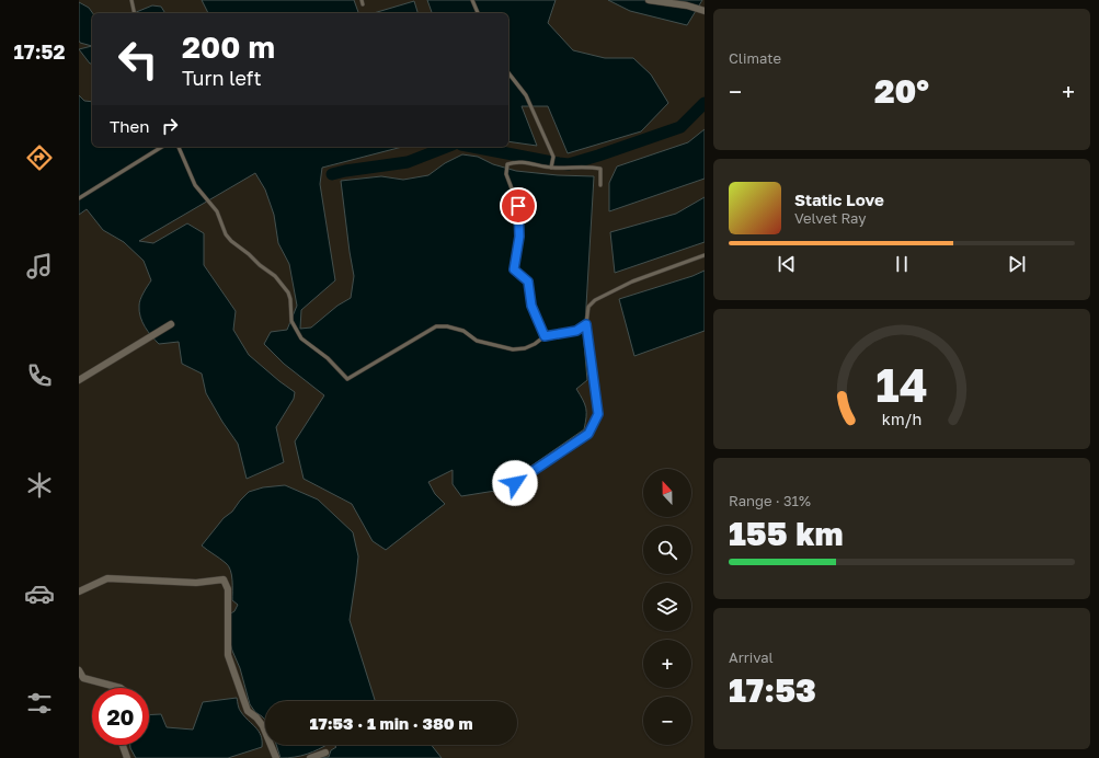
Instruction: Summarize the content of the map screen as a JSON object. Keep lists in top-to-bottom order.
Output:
{
  "north": "top",
  "page": {
    "tabs": "17:52",
    "tile": [
      "Climate",
      ["Range · 31%", "155 km"],
      ["Arrival", "17:53"]
    ],
    "turn": ["200 m", "Turn left"],
    "heat": ["−", "20°", "+"],
    "then": "Then",
    "song": ["Static Love", "Velvet Ray"],
    "map_buttons": ["+", "−"],
    "limit": "20",
    "trip": "17:53 · 1 min · 380 m",
    "gauge": ["14", "km/h"]
  }
}
